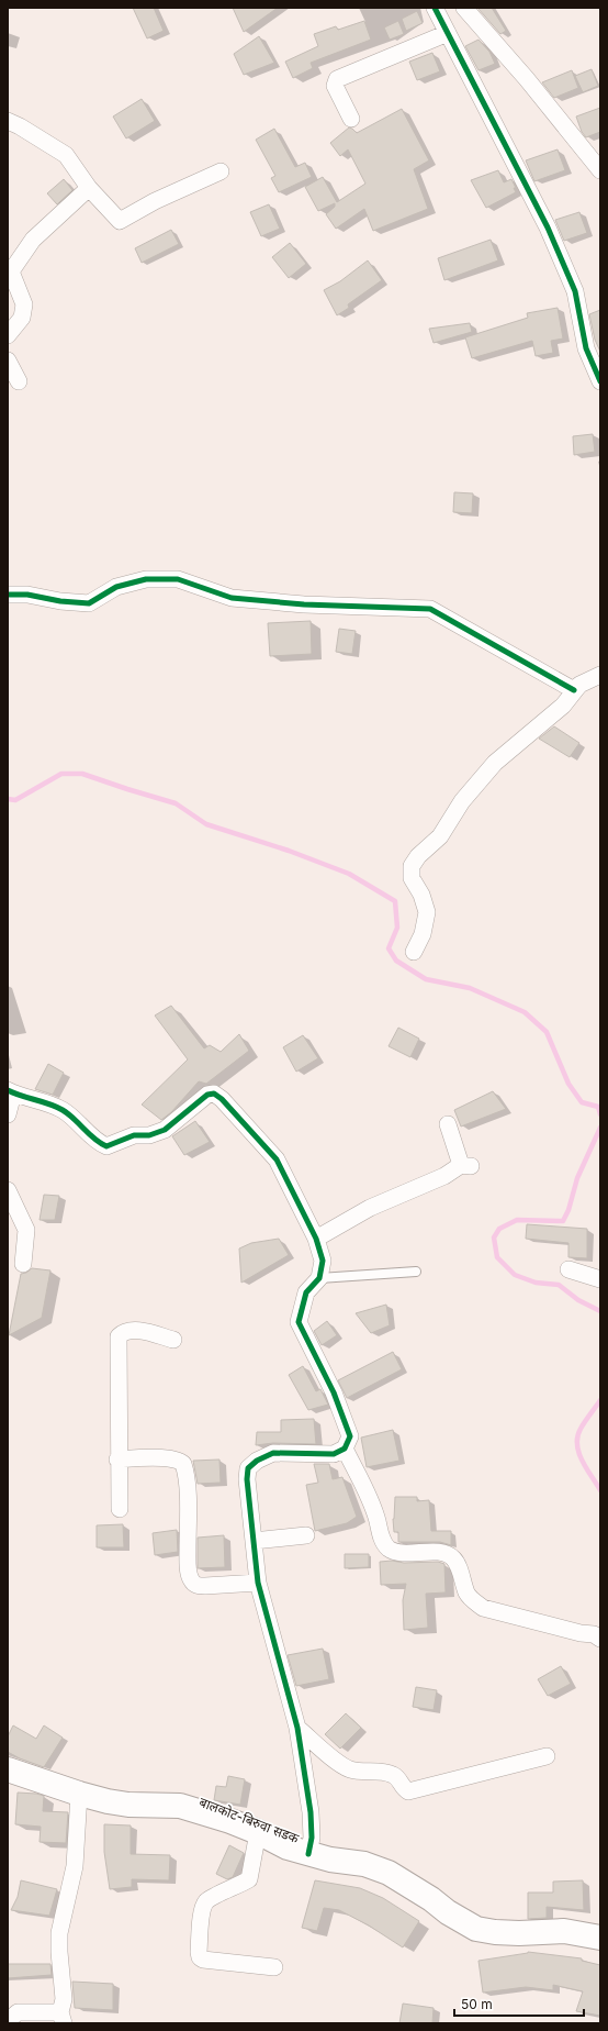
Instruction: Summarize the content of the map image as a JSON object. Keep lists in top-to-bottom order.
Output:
{
  "streets": {
    "main road": ["बालकोट-बिरुवा सडक"]
  },
  "scale_bar": "50 m"
}
